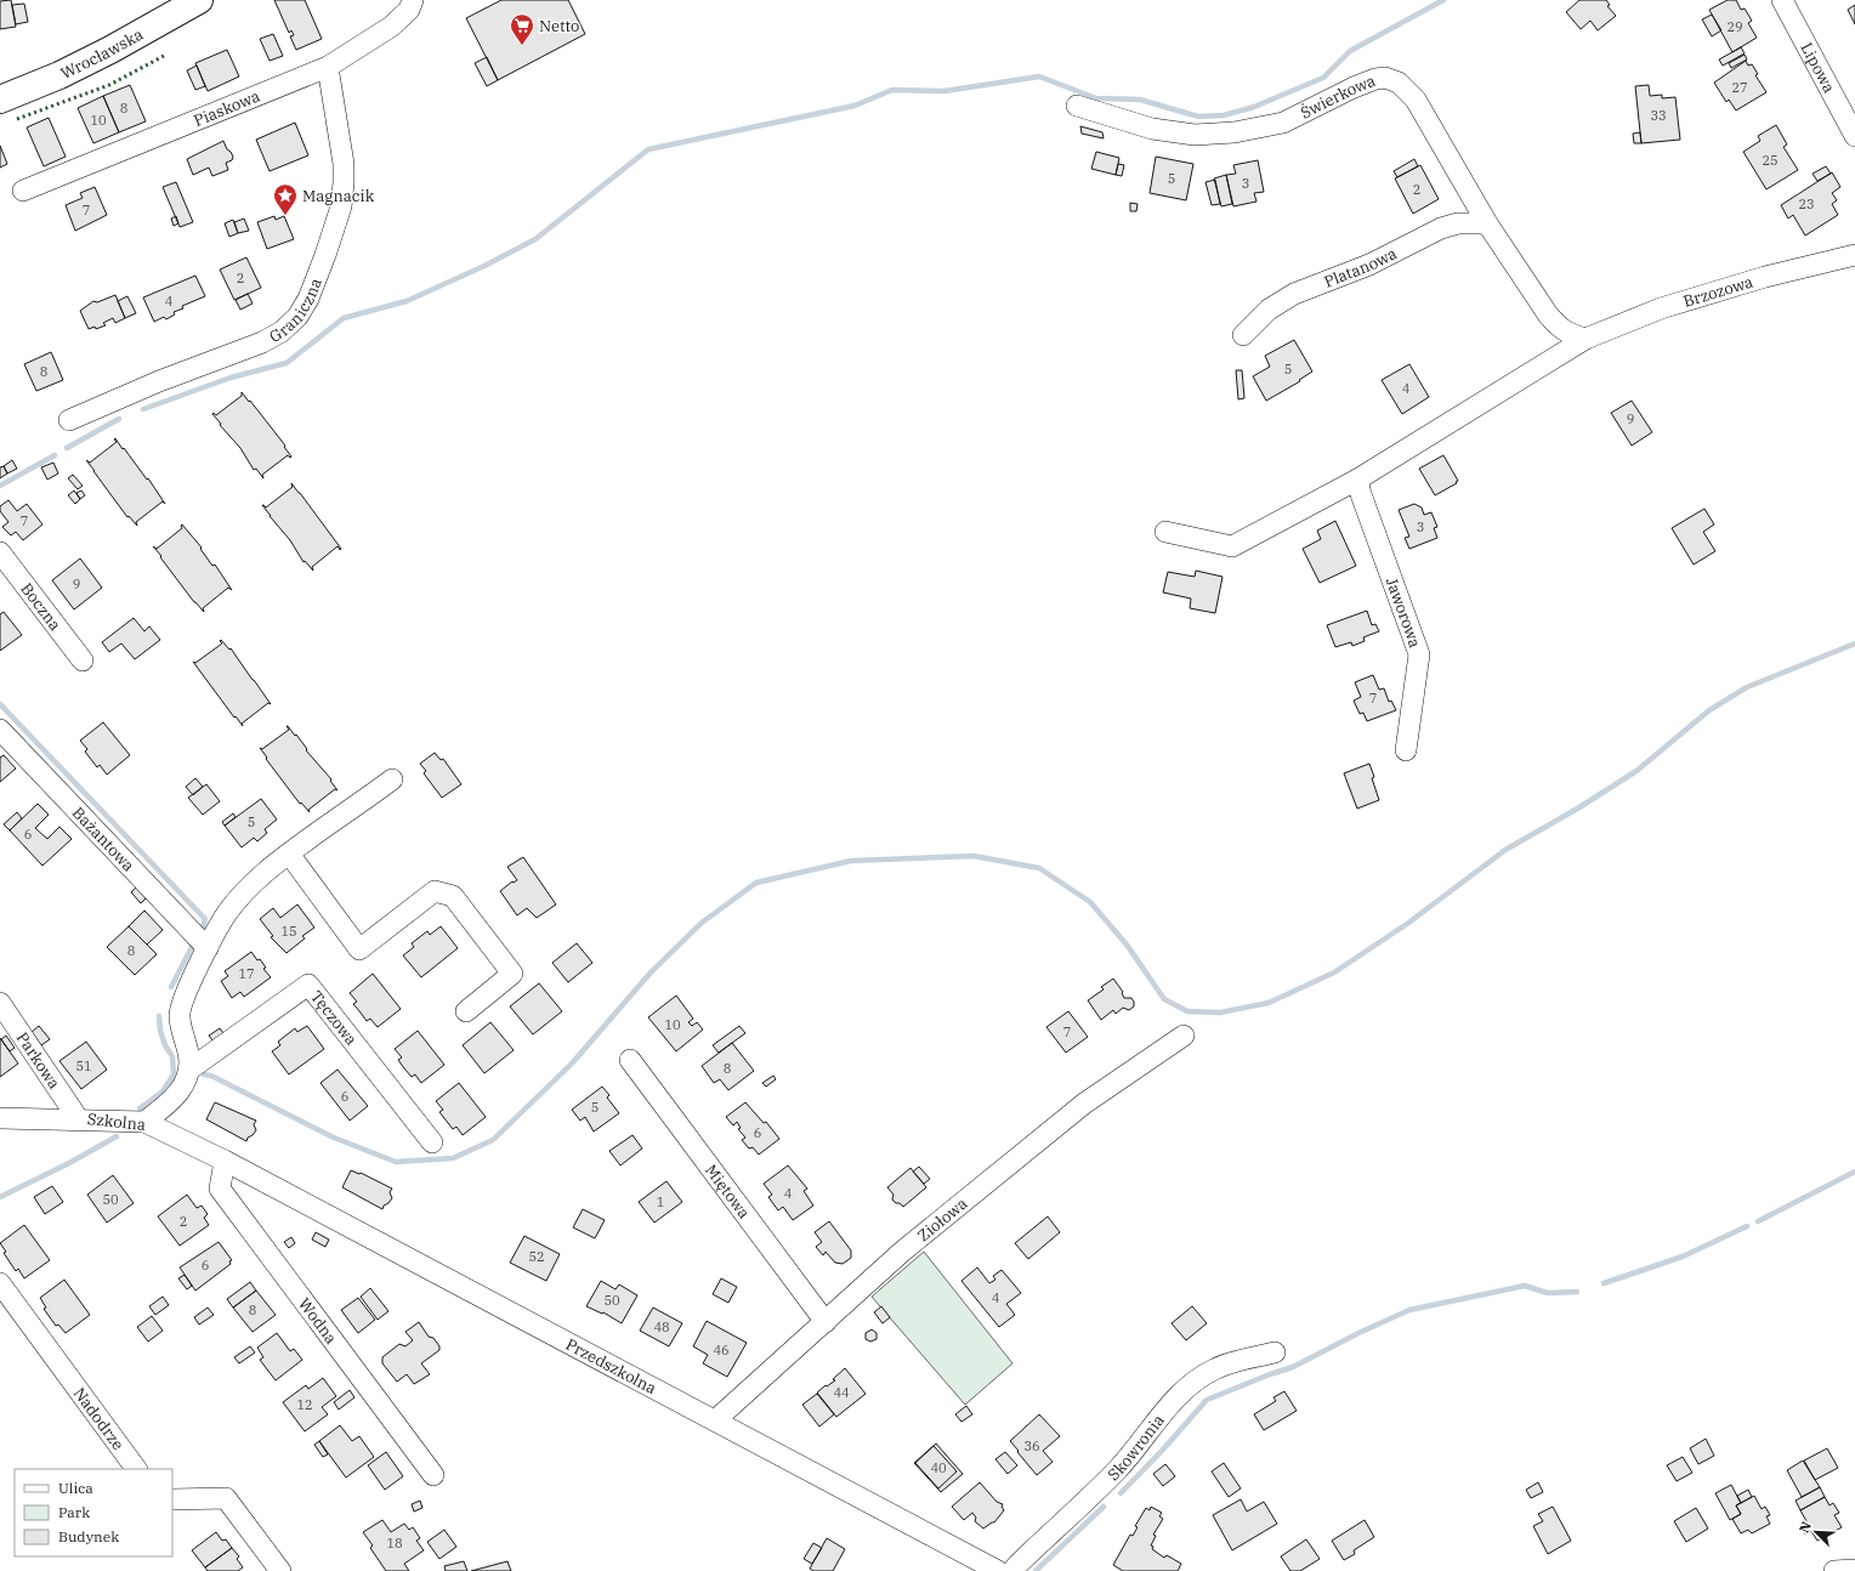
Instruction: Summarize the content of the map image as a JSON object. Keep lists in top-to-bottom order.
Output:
{
  "streets": {
    "main road": ["Wrocławska"],
    "street": [
      "Lipowa",
      "Świerkowa",
      "Piaskowa",
      "Platanowa",
      "Brzozowa",
      "Graniczna",
      "Boczna",
      "Jaworowa",
      "Bażantowa",
      "Tęczowa",
      "Parkowa",
      "Szkolna",
      "Miętowa",
      "Ziołowa",
      "Wodna",
      "Przedszkolna",
      "Nadodrze",
      "Skowronia"
    ]
  },
  "crossings": [
    ["Świerkowa", "Platanowa"],
    ["Świerkowa", "Brzozowa"],
    ["Piaskowa", "Graniczna"],
    ["Parkowa", "Szkolna"],
    ["Szkolna", "Wodna"],
    ["Szkolna", "Przedszkolna"],
    ["Miętowa", "Ziołowa"],
    ["Ziołowa", "Przedszkolna"],
    ["Wodna", "Przedszkolna"]
  ],
  "places": {
    "supermarket": ["Netto"],
    "place": ["Magnacik"]
  },
  "house_numbers": [
    "29",
    "27",
    "8",
    "33",
    "10",
    "25",
    "5",
    "3",
    "2",
    "23",
    "7",
    "2",
    "4",
    "5",
    "8",
    "4",
    "9",
    "7",
    "3",
    "9",
    "7",
    "5",
    "6",
    "15",
    "8",
    "17",
    "10",
    "7",
    "51",
    "8",
    "6",
    "5",
    "6",
    "4",
    "50",
    "1",
    "2",
    "52",
    "6",
    "4",
    "50",
    "8",
    "48",
    "46",
    "44",
    "12",
    "36",
    "40",
    "18"
  ],
  "legend": ["Ulica", "Park", "Budynek"],
  "north": "top left"
}
